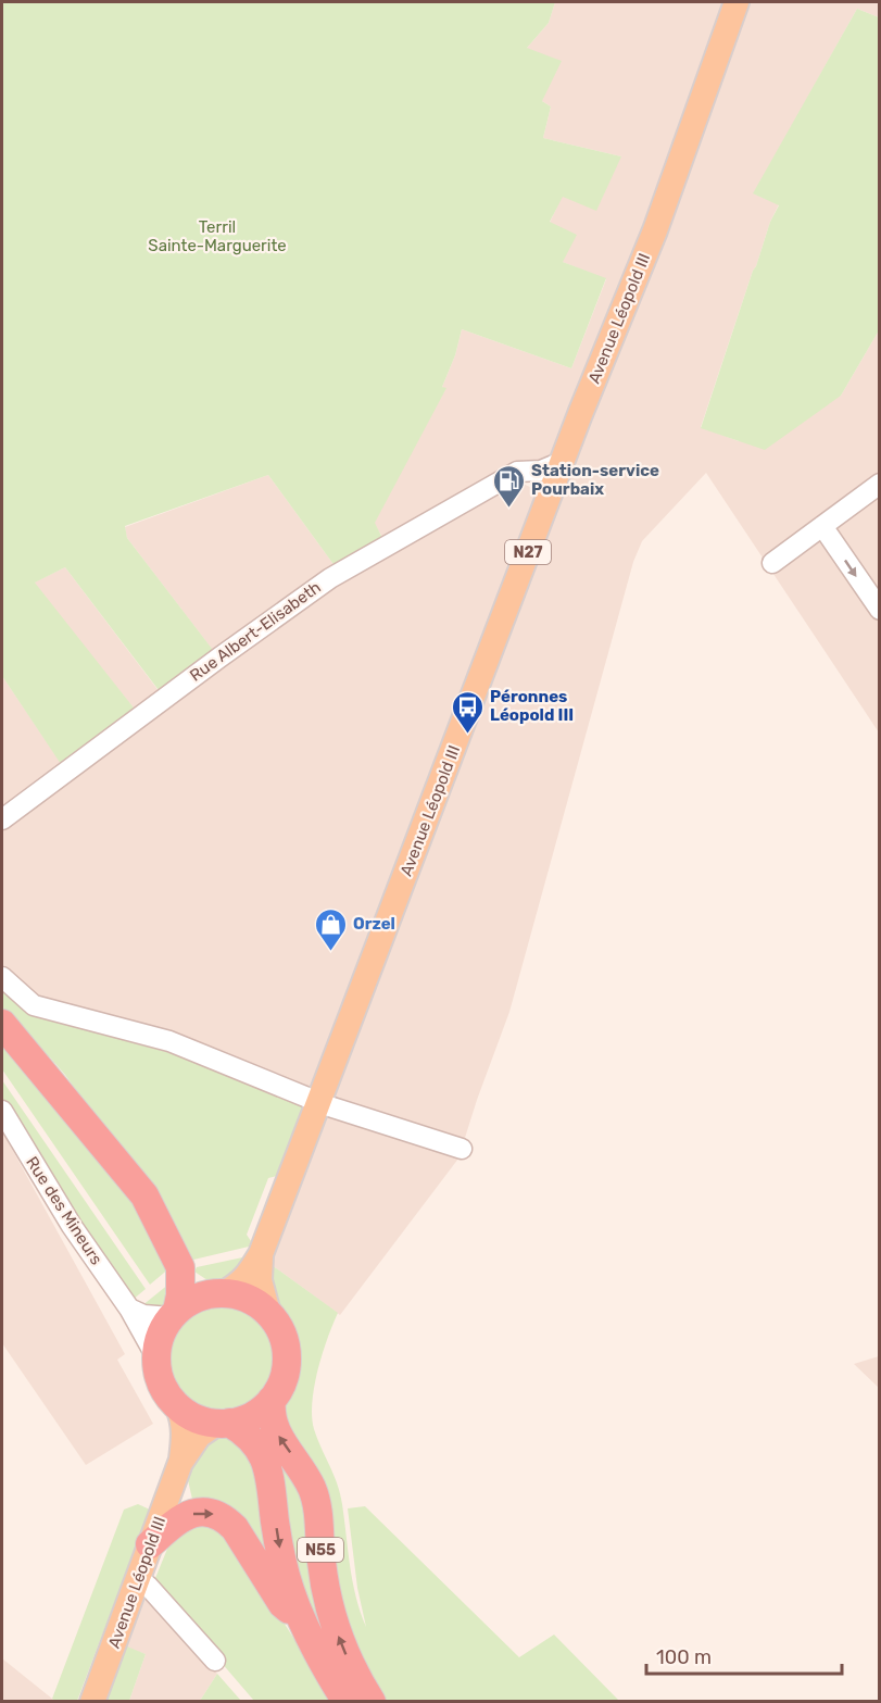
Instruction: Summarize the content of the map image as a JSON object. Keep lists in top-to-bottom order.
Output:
{
  "streets": {
    "highway": ["N27", "N55"],
    "main road": ["Avenue Léopold III"],
    "street": ["Rue Albert-Elisabeth", "Rue des Mineurs"]
  },
  "crossings": [
    ["Avenue Léopold III", "N27"],
    ["Avenue Léopold III", "Rue Albert-Elisabeth"],
    ["Avenue Léopold III", "Rue des Mineurs"],
    ["Avenue Léopold III", "N55"],
    ["N27", "Rue des Mineurs"],
    ["N27", "N55"],
    ["Rue des Mineurs", "N55"]
  ],
  "parks": ["Terril Sainte-Marguerite"],
  "places": {
    "fuel station": ["Station-service Pourbaix"],
    "bus stop": ["Péronnes Léopold III"],
    "shop": ["Orzel"]
  },
  "scale_bar": "100 m"
}
